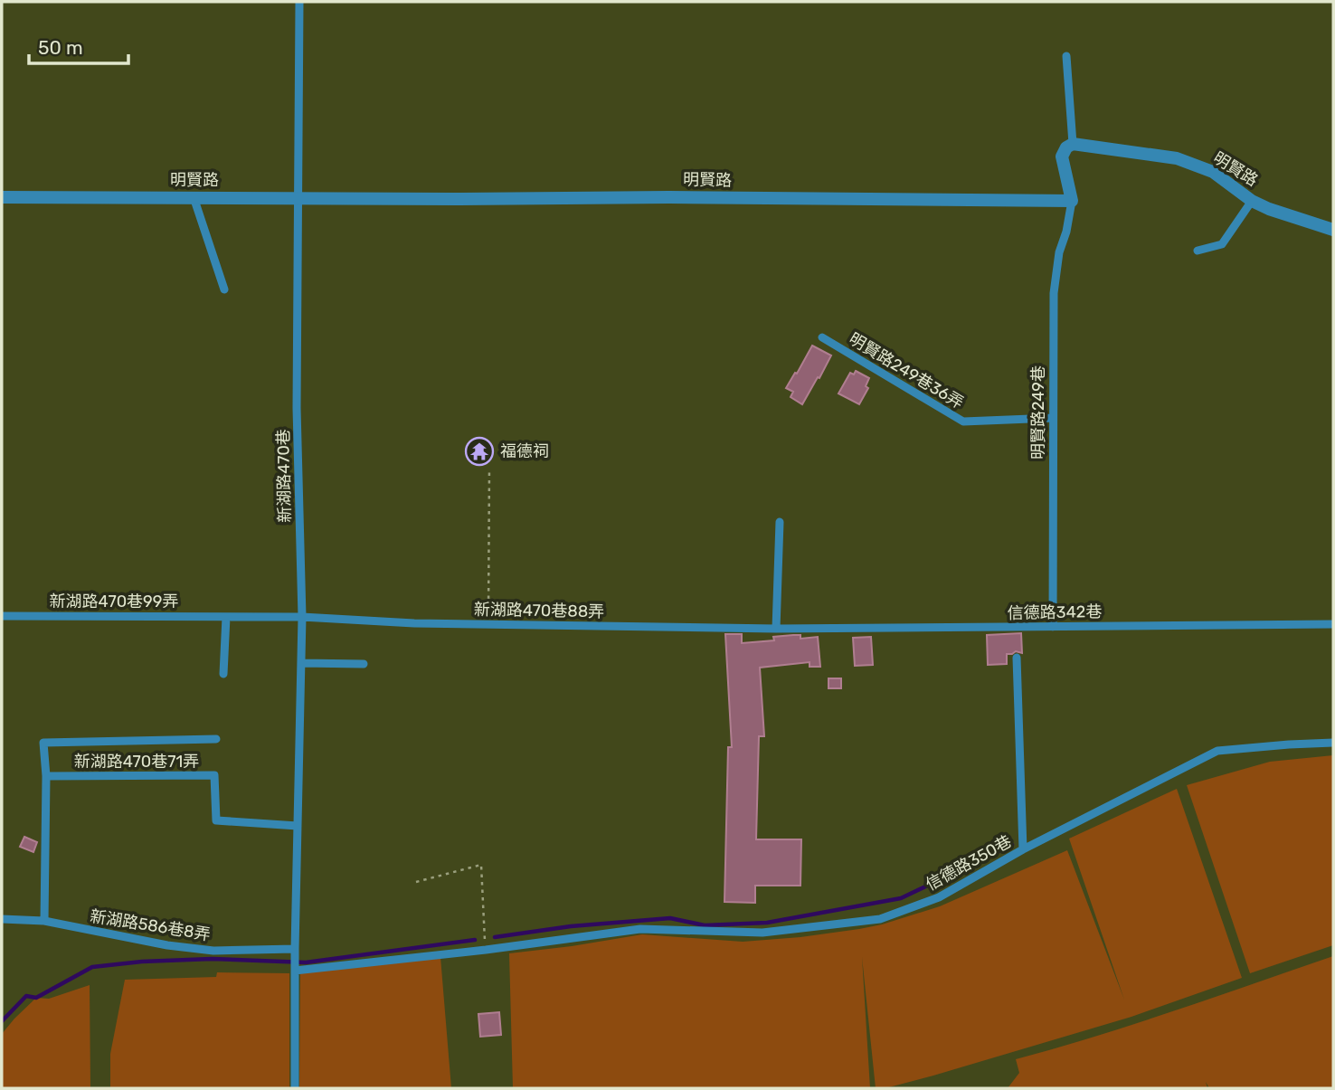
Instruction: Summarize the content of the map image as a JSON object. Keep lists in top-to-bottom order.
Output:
{
  "streets": {
    "street": ["明賢路"],
    "lane": [
      "明賢路249巷36弄",
      "明賢路249巷",
      "新湖路470巷",
      "新湖路470巷99弄",
      "新湖路470巷88弄",
      "信德路342巷",
      "新湖路470巷71弄",
      "信德路350巷",
      "新湖路586巷8弄"
    ]
  },
  "crossings": [
    ["明賢路", "明賢路249巷"],
    ["明賢路", "新湖路470巷"],
    ["明賢路249巷36弄", "明賢路249巷"],
    ["明賢路249巷", "信德路342巷"],
    ["新湖路470巷", "新湖路470巷99弄"],
    ["新湖路470巷", "新湖路470巷88弄"],
    ["新湖路470巷", "新湖路470巷71弄"],
    ["新湖路470巷", "信德路350巷"],
    ["新湖路470巷", "新湖路586巷8弄"],
    ["新湖路470巷99弄", "新湖路470巷88弄"],
    ["新湖路470巷88弄", "信德路342巷"],
    ["新湖路470巷71弄", "新湖路586巷8弄"]
  ],
  "places": {
    "temple": ["福德祠"]
  },
  "scale_bar": "50 m"
}
